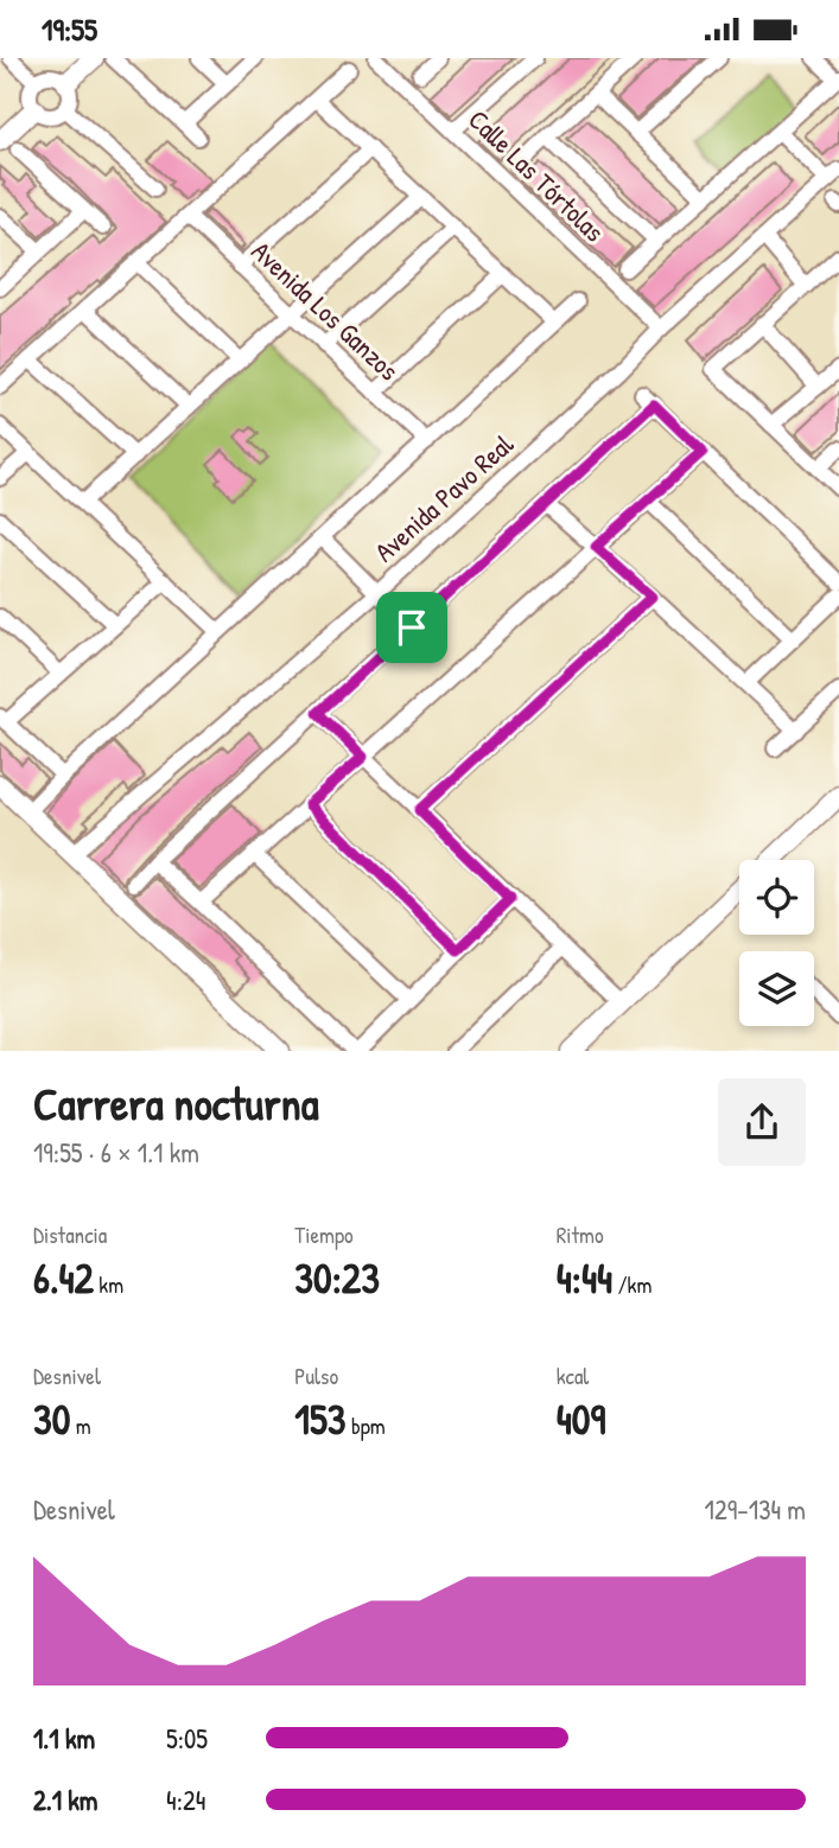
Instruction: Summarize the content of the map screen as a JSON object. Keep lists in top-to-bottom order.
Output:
{
  "streets": {
    "street": ["Calle Las Tórtolas", "Avenida Los Ganzos", "Avenida Pavo Real"]
  },
  "crossings": [
    ["Calle Las Tórtolas", "Avenida Pavo Real"]
  ],
  "page": {
    "status": "19:55",
    "heading": ["Carrera nocturna", "19:55 · 6 × 1.1 km"],
    "stats": [
      ["Distancia", "6.42 km"],
      ["Tiempo", "30:23"],
      ["Ritmo", "4:44 /km"],
      ["Desnivel", "30 m"],
      ["Pulso", "153 bpm"],
      ["kcal", "409"]
    ],
    "chart": ["Desnivel", "129–134 m"],
    "list": [
      {
        "name": "1.1 km",
        "note": "5:05"
      },
      {
        "name": "2.1 km",
        "note": "4:24"
      }
    ]
  }
}
